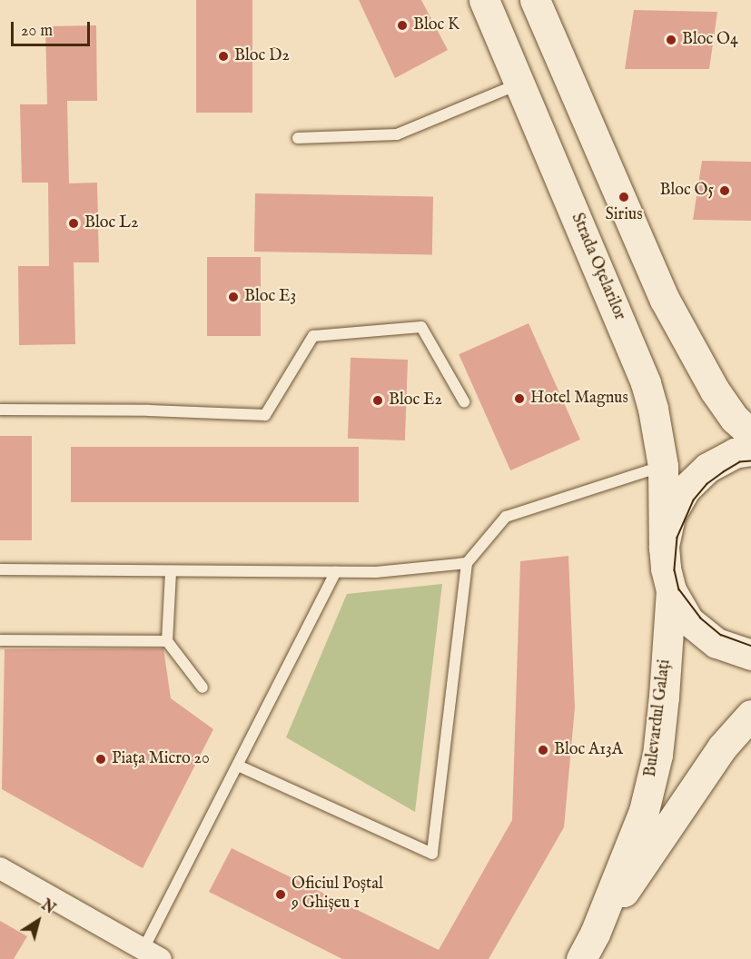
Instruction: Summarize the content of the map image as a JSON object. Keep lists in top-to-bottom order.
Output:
{
  "streets": {
    "main road": ["Strada Oțelarilor", "Bulevardul Galați"]
  },
  "places": [
    "Bloc K",
    "Bloc O4",
    "Bloc D2",
    "Bloc O5",
    "Sirius",
    "Bloc L2",
    "Bloc E3",
    "Hotel Magnus",
    "Bloc E2",
    "Bloc A13A",
    "Piața Micro 20",
    "Oficiul Poștal 9 Ghișeu 1"
  ],
  "scale_bar": "20 m",
  "north": "top right"
}
